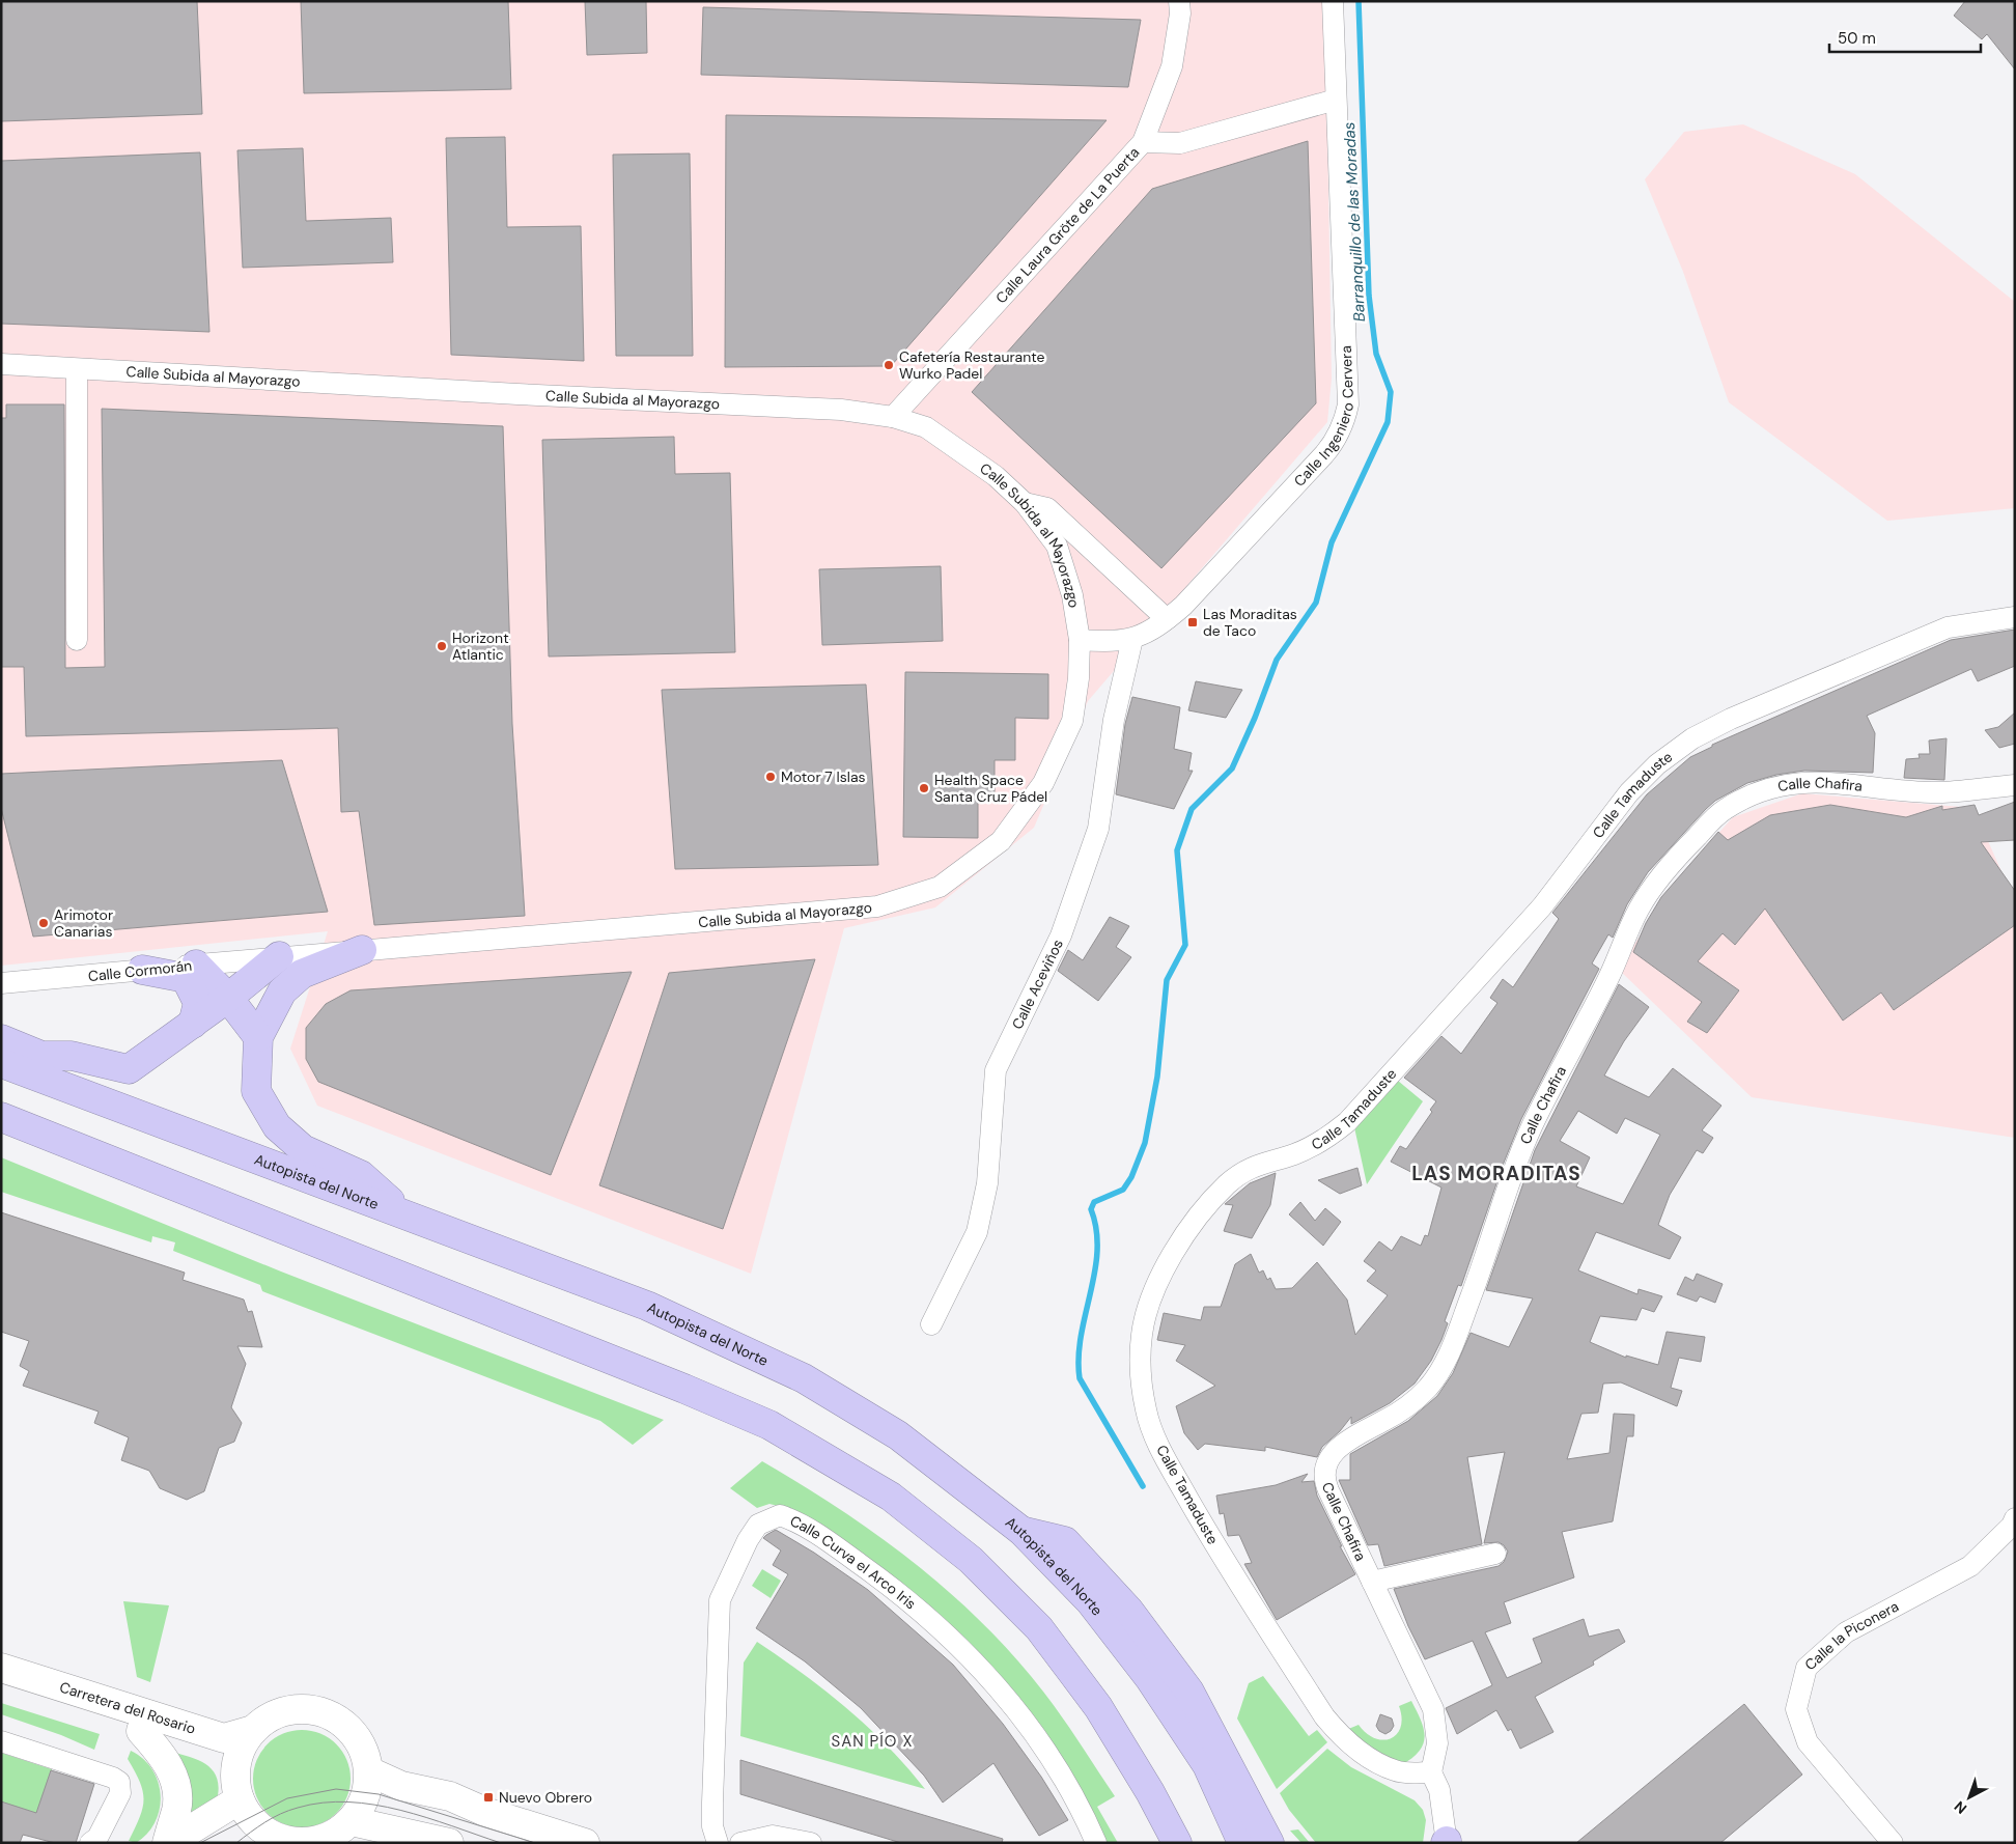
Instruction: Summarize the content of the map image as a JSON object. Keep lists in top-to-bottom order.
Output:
{
  "streets": {
    "highway": ["Autopista del Norte"],
    "main road": ["Carretera del Rosario"],
    "street": [
      "Calle Laura Gröte de La Puerta",
      "Calle Subida al Mayorazgo",
      "Calle Ingeniero Cervera",
      "Calle Chafira",
      "Calle Tamaduste",
      "Calle Cormorán",
      "Calle Aceviños",
      "Calle Curva el Arco Iris",
      "Calle la Piconera"
    ]
  },
  "crossings": [
    ["Calle Laura Gröte de La Puerta", "Calle Subida al Mayorazgo"],
    ["Calle Subida al Mayorazgo", "Calle Ingeniero Cervera"],
    ["Calle Subida al Mayorazgo", "Calle Cormorán"],
    ["Calle Ingeniero Cervera", "Calle Aceviños"],
    ["Calle Chafira", "Calle Tamaduste"]
  ],
  "districts": ["LAS MORADITAS", "SAN PÍO X"],
  "water": ["Barranquillo de las Moradas"],
  "places": {
    "other": [
      "Cafetería Restaurante Wurko Padel",
      "Horizont Atlantic",
      "Motor 7 Islas",
      "Health Space Santa Cruz Pádel",
      "Arimotor Canarias"
    ],
    "transit": ["Las Moraditas de Taco", "Nuevo Obrero"]
  },
  "scale_bar": "50 m",
  "north": "bottom left"
}
